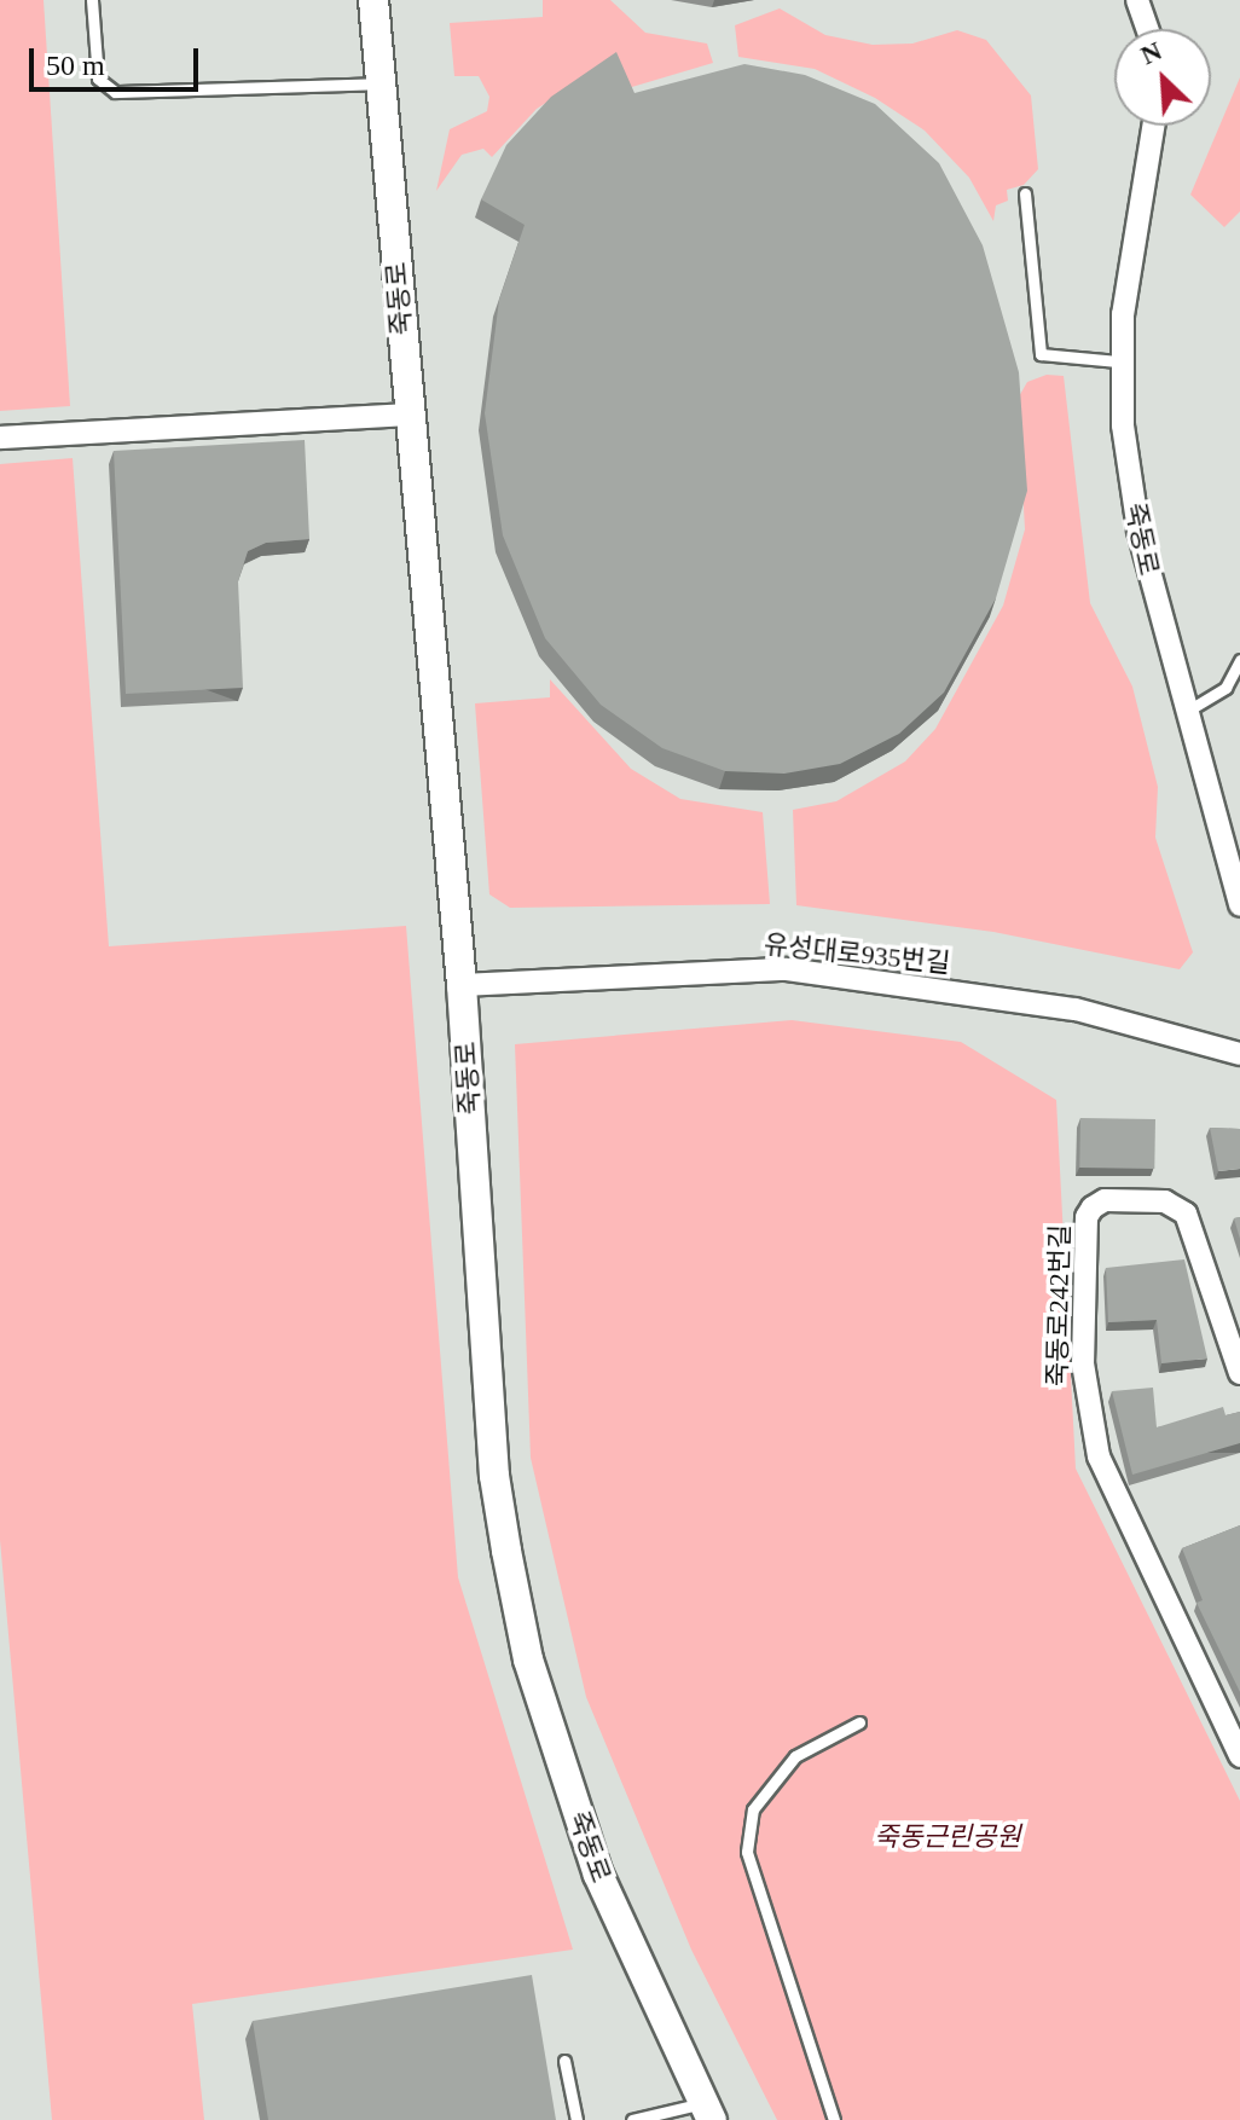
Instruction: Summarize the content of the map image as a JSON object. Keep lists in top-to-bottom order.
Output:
{
  "streets": {
    "street": ["죽동로", "유성대로935번길", "죽동로242번길"]
  },
  "crossings": [
    ["죽동로", "유성대로935번길"]
  ],
  "parks": ["죽동근린공원"],
  "scale_bar": "50 m",
  "north": "top left"
}
